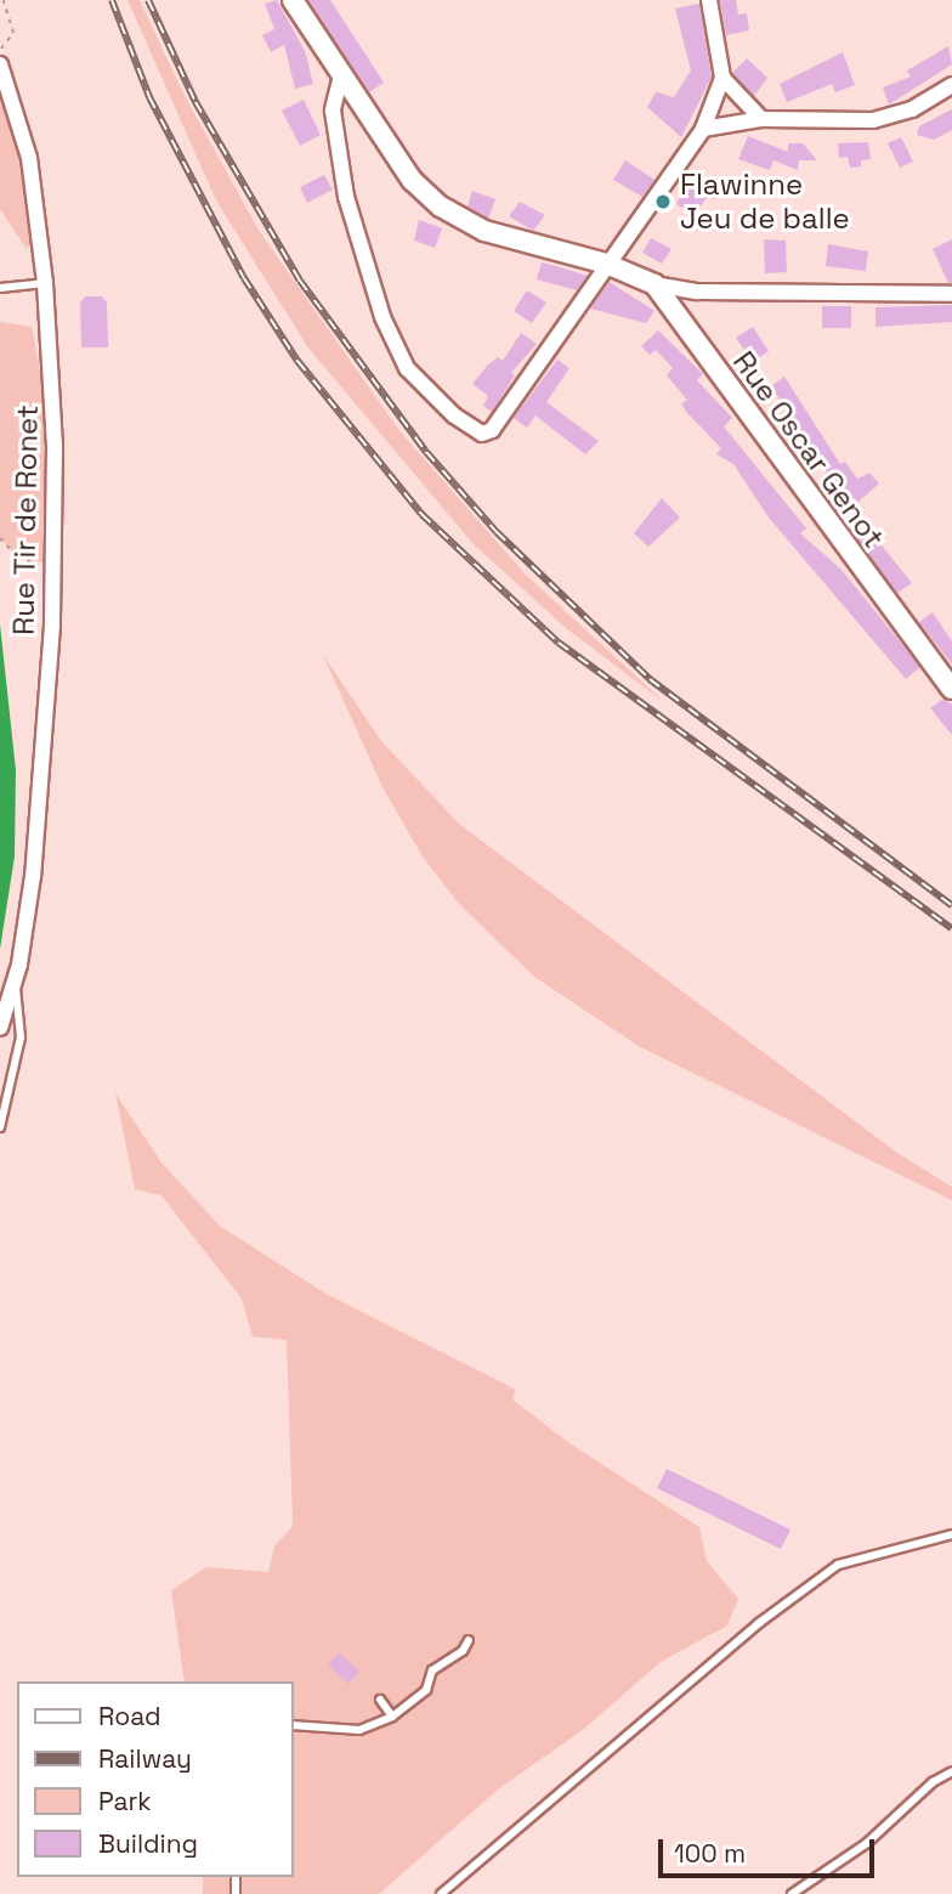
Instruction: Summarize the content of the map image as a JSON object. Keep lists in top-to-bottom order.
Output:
{
  "streets": {
    "street": ["Rue Oscar Genot", "Rue Tir de Ronet"]
  },
  "places": ["Flawinne Jeu de balle"],
  "legend": [
    "Road",
    "Railway",
    "Park",
    "Building"
  ],
  "scale_bar": "100 m"
}
